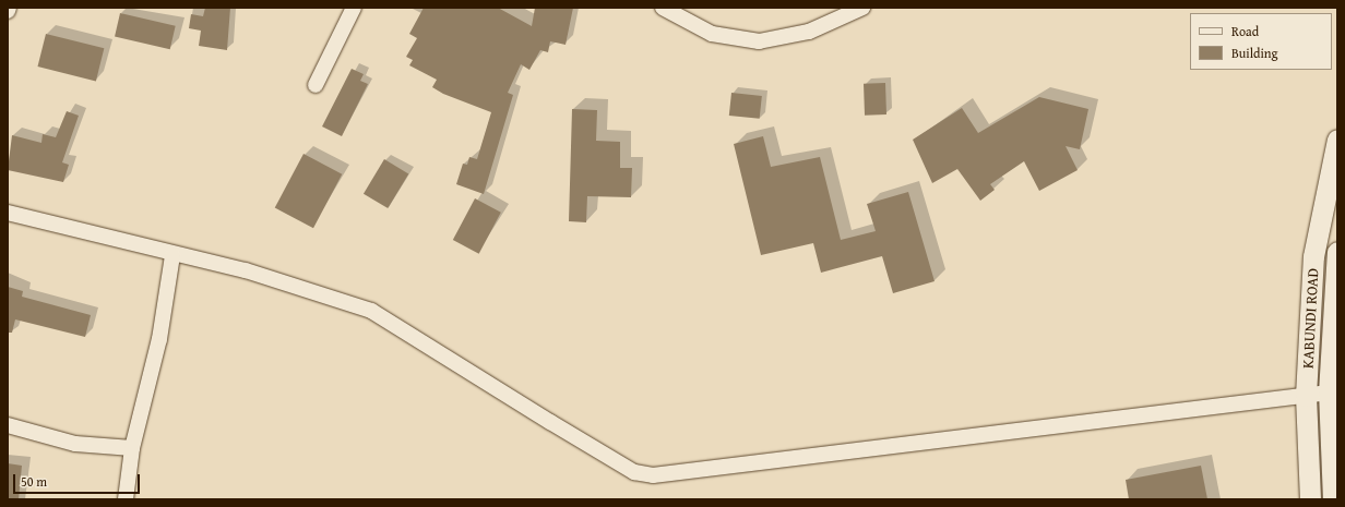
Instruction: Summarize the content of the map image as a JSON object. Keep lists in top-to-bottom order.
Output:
{
  "streets": {
    "street": ["KABUNDI ROAD"]
  },
  "legend": ["Road", "Building"],
  "scale_bar": "50 m"
}
